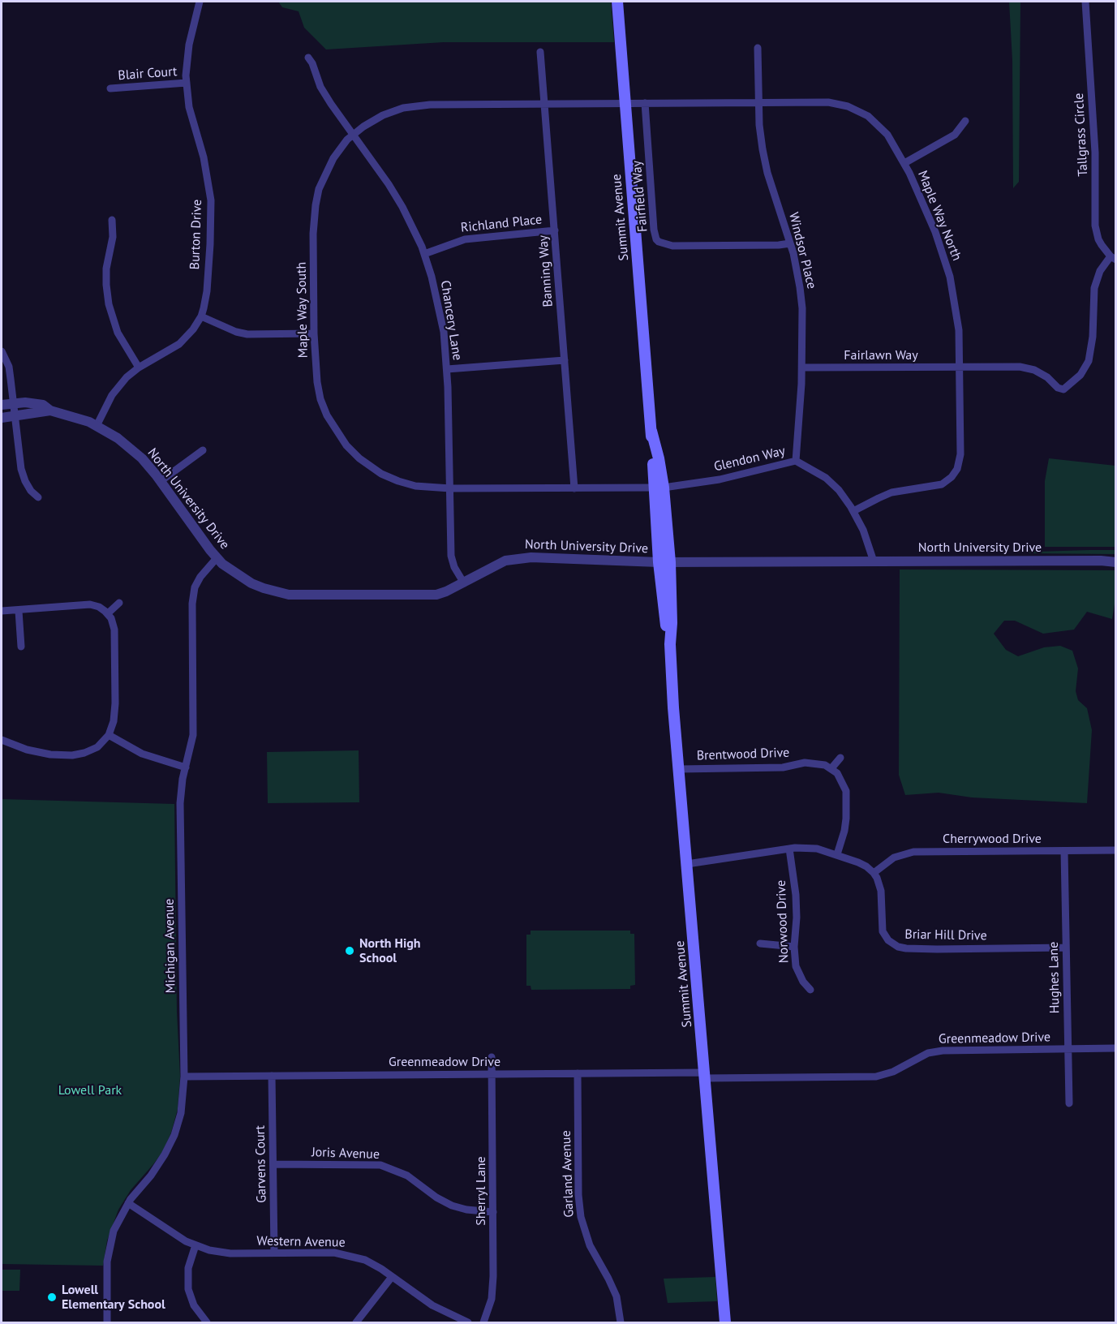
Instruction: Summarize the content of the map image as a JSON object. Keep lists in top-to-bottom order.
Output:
{
  "streets": {
    "main road": ["Summit Avenue"],
    "street": [
      "Blair Court",
      "Tallgrass Circle",
      "Fairfield Way",
      "Maple Way North",
      "Richland Place",
      "Burton Drive",
      "Windsor Place",
      "Banning Way",
      "Maple Way South",
      "Chancery Lane",
      "Fairlawn Way",
      "Glendon Way",
      "North University Drive",
      "Brentwood Drive",
      "Cherrywood Drive",
      "Norwood Drive",
      "Briar Hill Drive",
      "Michigan Avenue",
      "Hughes Lane",
      "Greenmeadow Drive",
      "Joris Avenue",
      "Garvens Court",
      "Garland Avenue",
      "Sherryl Lane",
      "Western Avenue"
    ]
  },
  "crossings": [
    ["Blair Court", "Burton Drive"],
    ["Tallgrass Circle", "Fairlawn Way"],
    ["Fairfield Way", "Maple Way North"],
    ["Fairfield Way", "Windsor Place"],
    ["Maple Way North", "Summit Avenue"],
    ["Maple Way North", "Windsor Place"],
    ["Maple Way North", "Maple Way South"],
    ["Maple Way North", "Fairlawn Way"],
    ["Maple Way North", "Glendon Way"],
    ["Summit Avenue", "Maple Way South"],
    ["Summit Avenue", "Glendon Way"],
    ["Summit Avenue", "North University Drive"],
    ["Summit Avenue", "Brentwood Drive"],
    ["Summit Avenue", "Greenmeadow Drive"],
    ["Richland Place", "Banning Way"],
    ["Richland Place", "Chancery Lane"],
    ["Burton Drive", "North University Drive"],
    ["Windsor Place", "Fairlawn Way"],
    ["Windsor Place", "Glendon Way"],
    ["Banning Way", "Maple Way South"],
    ["Maple Way South", "Chancery Lane"],
    ["Maple Way South", "Glendon Way"],
    ["Chancery Lane", "North University Drive"],
    ["Glendon Way", "North University Drive"],
    ["North University Drive", "Michigan Avenue"],
    ["Cherrywood Drive", "Briar Hill Drive"],
    ["Cherrywood Drive", "Hughes Lane"],
    ["Briar Hill Drive", "Hughes Lane"],
    ["Michigan Avenue", "Greenmeadow Drive"],
    ["Michigan Avenue", "Western Avenue"],
    ["Hughes Lane", "Greenmeadow Drive"],
    ["Greenmeadow Drive", "Garvens Court"],
    ["Greenmeadow Drive", "Garland Avenue"],
    ["Greenmeadow Drive", "Sherryl Lane"],
    ["Joris Avenue", "Garvens Court"],
    ["Joris Avenue", "Sherryl Lane"],
    ["Garvens Court", "Western Avenue"]
  ],
  "parks": ["Lowell Park"],
  "places": ["North High School", "Lowell Elementary School"]
}
